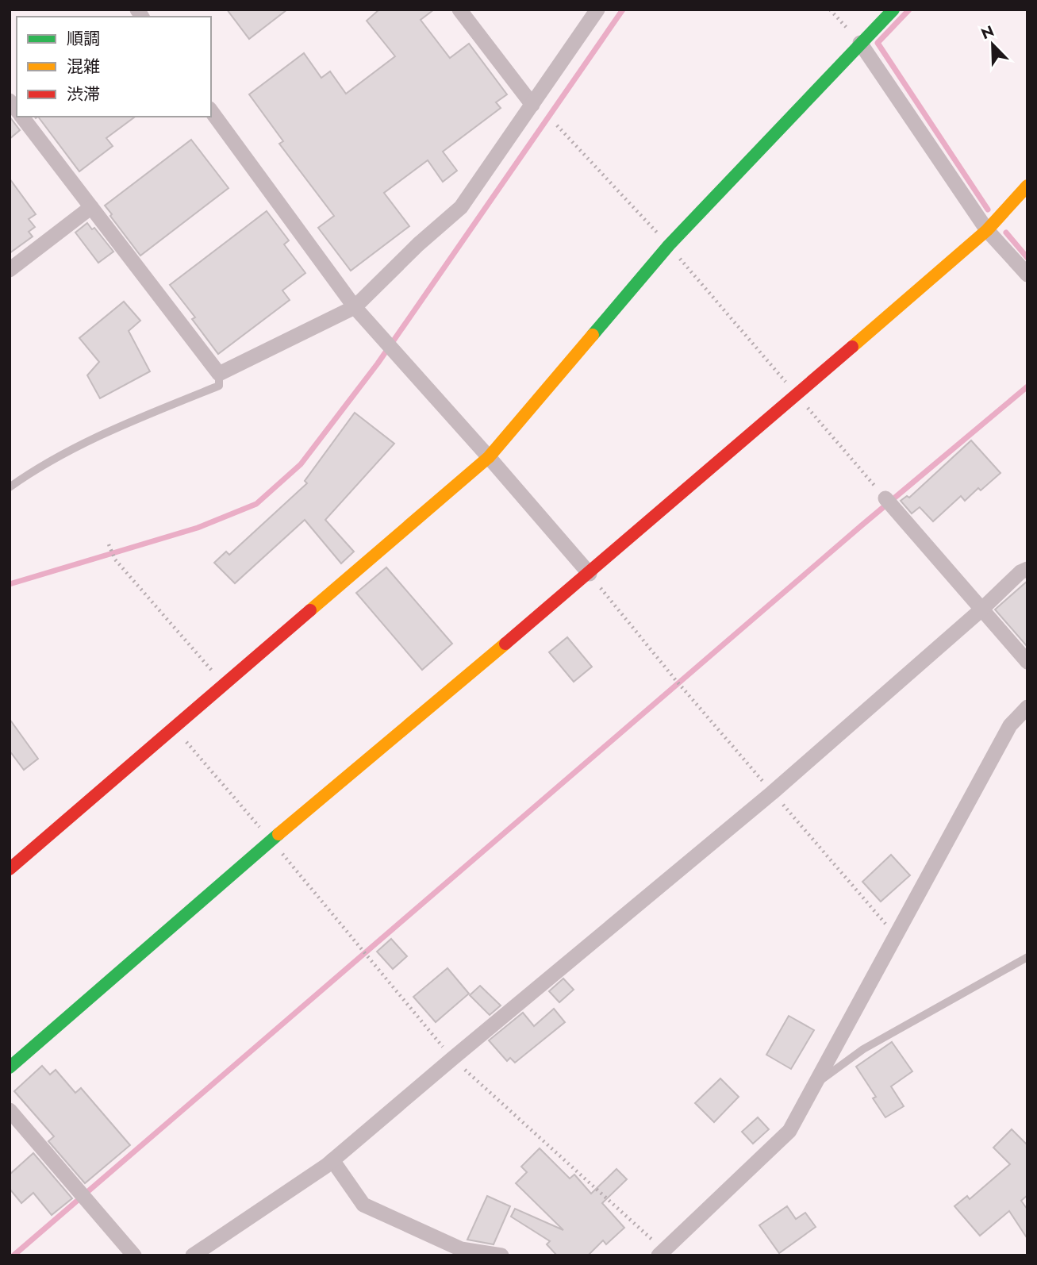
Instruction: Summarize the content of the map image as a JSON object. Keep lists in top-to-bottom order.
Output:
{
  "legend": ["順調", "混雑", "渋滞"],
  "north": "top left"
}
